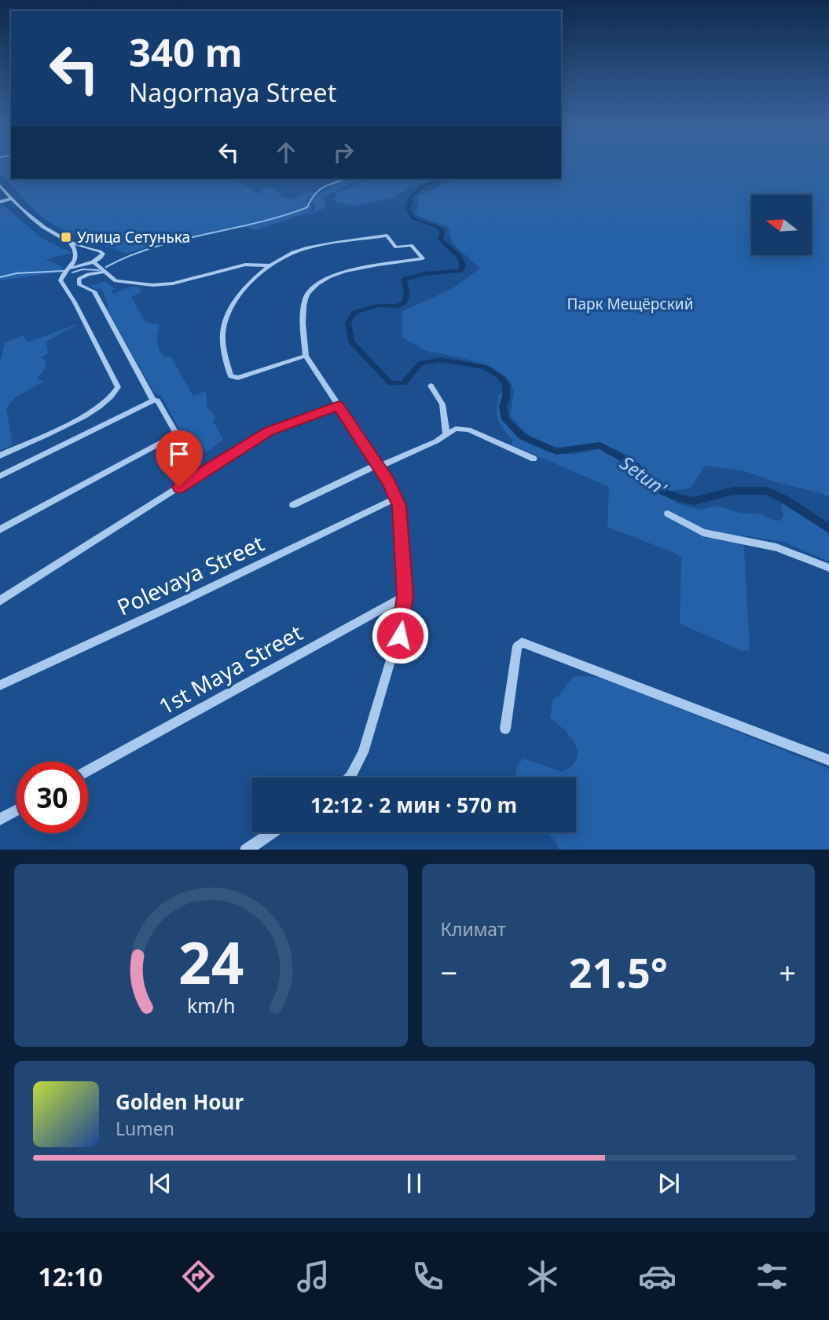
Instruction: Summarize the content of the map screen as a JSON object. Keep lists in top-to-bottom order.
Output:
{
  "streets": {
    "street": ["Polevaya Street", "1st Maya Street"]
  },
  "water": ["Setun'"],
  "parks": ["Парк Мещёрский"],
  "places": {
    "transit": ["Улица Сетунька"]
  },
  "north": "left",
  "page": {
    "turn": ["340 m", "Nagornaya Street"],
    "limit": "30",
    "trip": "12:12 · 2 мин · 570 m",
    "tile": "Климат",
    "heat": ["−", "21.5°", "+"],
    "song": ["Golden Hour", "Lumen"],
    "tabs": "12:10",
    "gauge": ["24", "km/h"]
  }
}
